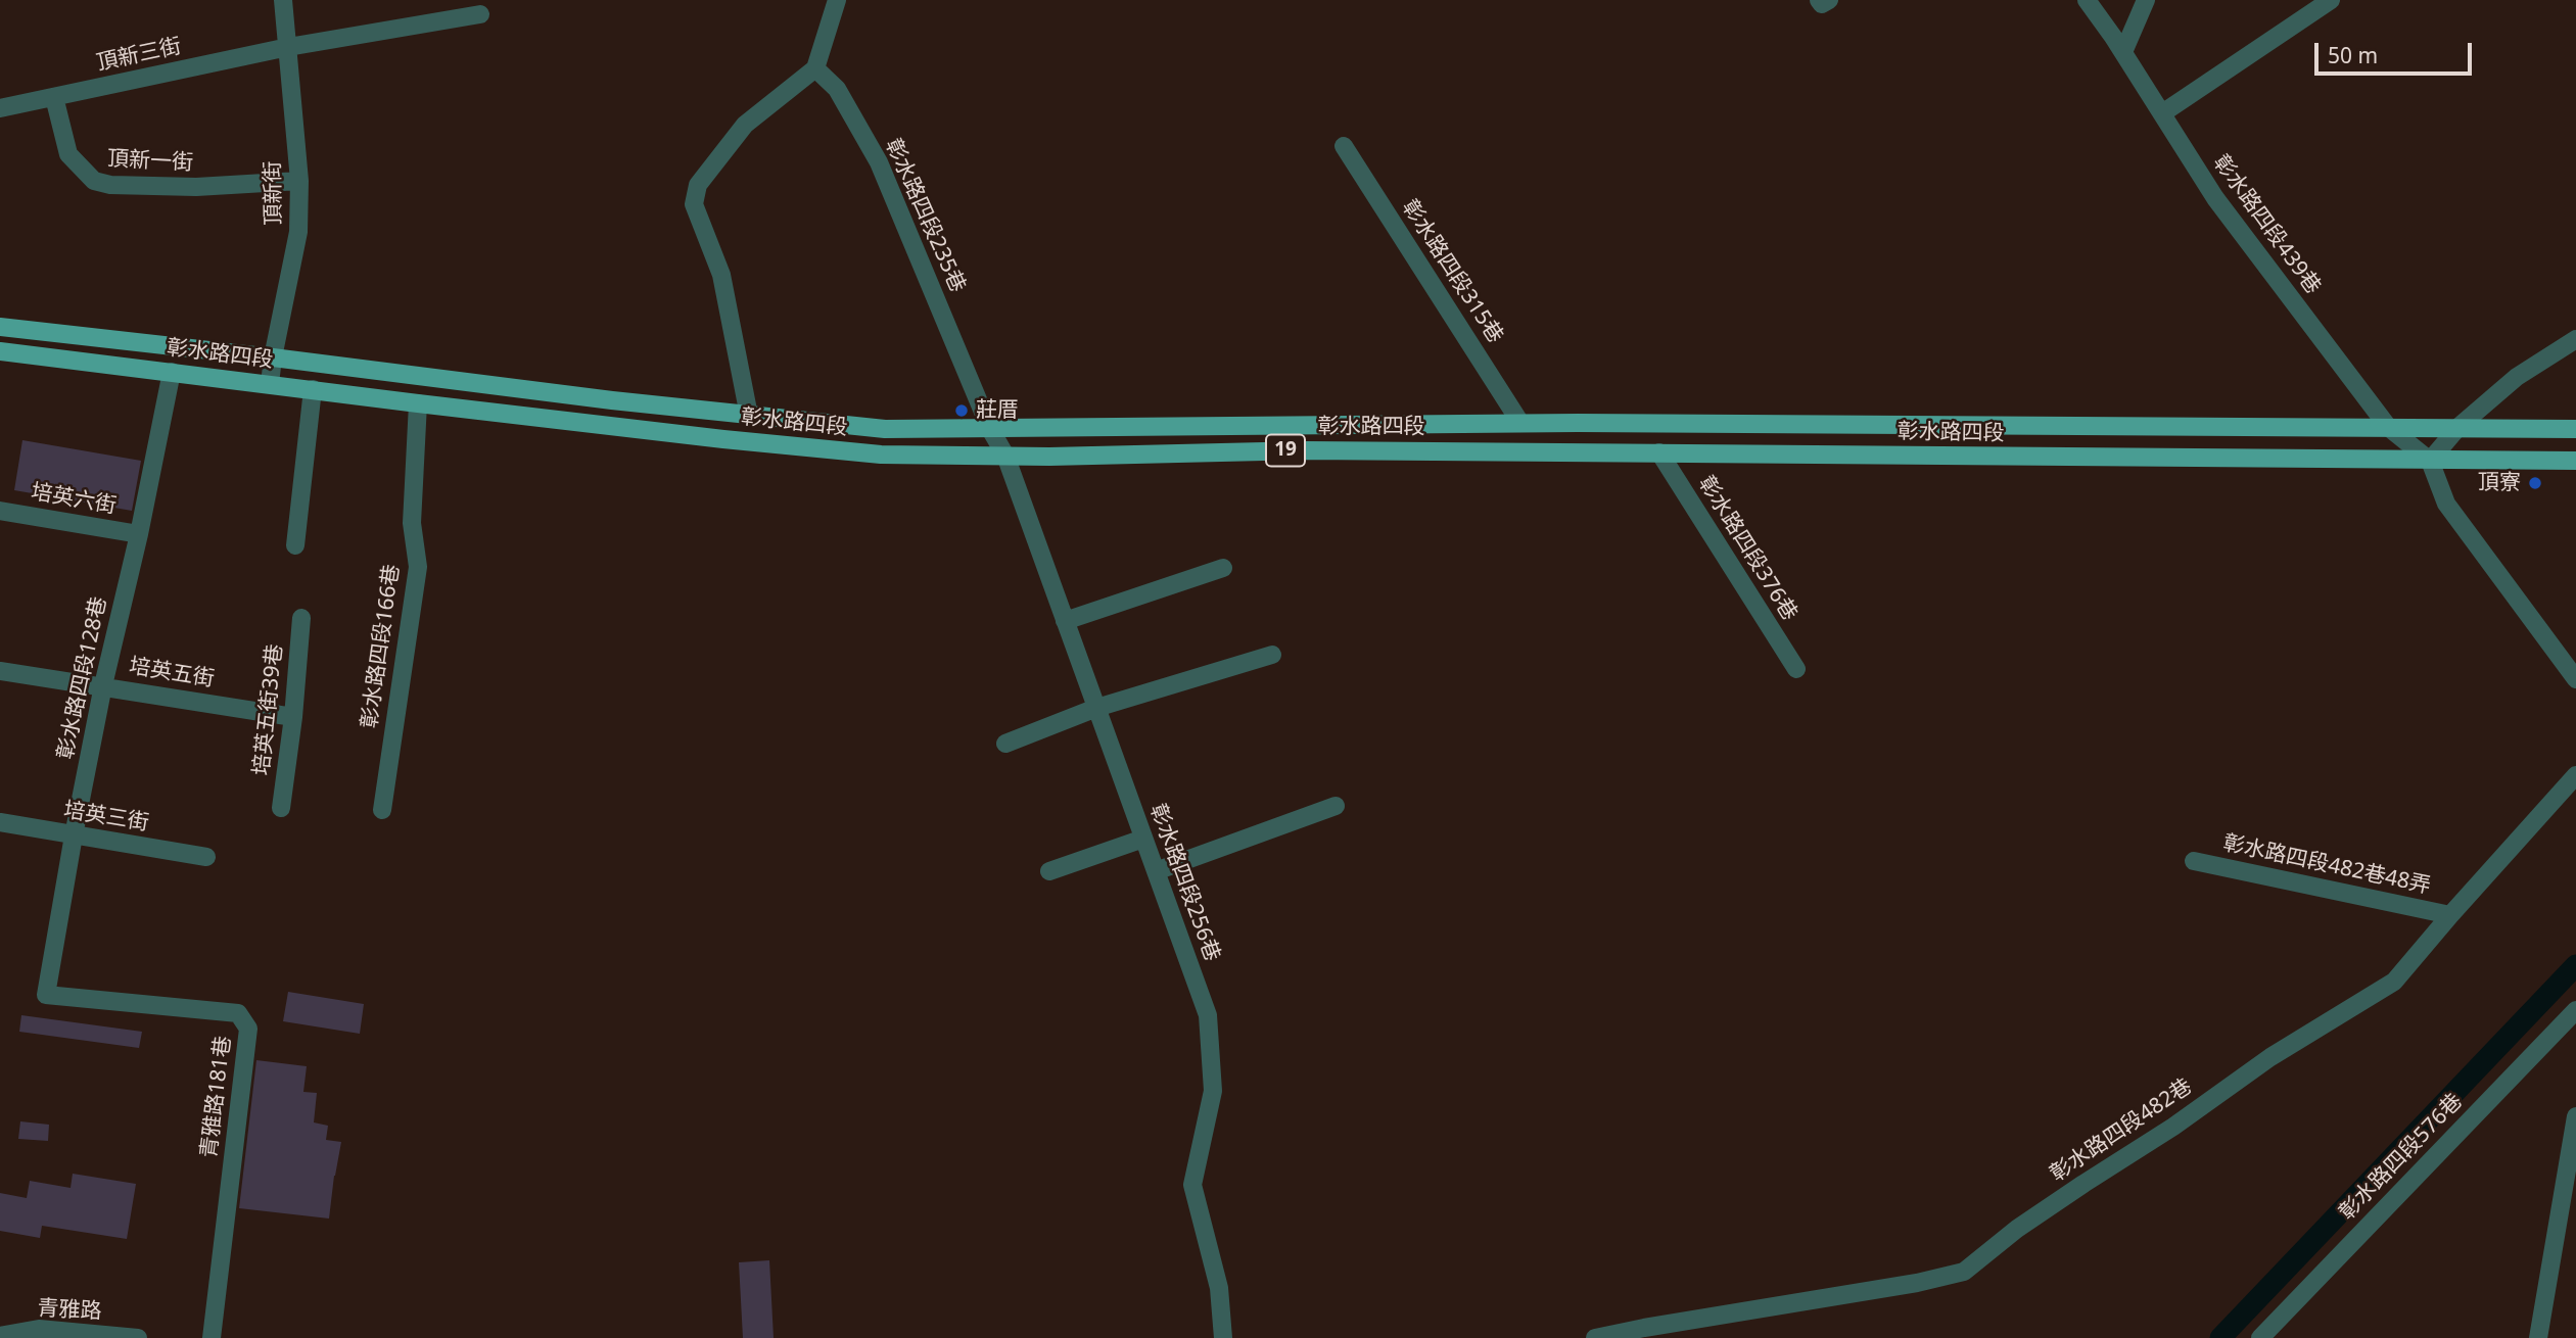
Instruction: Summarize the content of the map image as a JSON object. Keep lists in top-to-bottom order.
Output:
{
  "streets": {
    "main road": ["彰水路四段", "19"],
    "street": [
      "頂新三街",
      "頂新一街",
      "頂新街",
      "彰水路四段235巷",
      "彰水路四段439巷",
      "彰水路四段315巷",
      "培英六街",
      "彰水路四段376巷",
      "彰水路四段166巷",
      "培英五街",
      "彰水路四段128巷",
      "培英五街39巷",
      "培英三街",
      "彰水路四段482巷48弄",
      "彰水路四段256巷",
      "青雅路181巷",
      "彰水路四段482巷",
      "彰水路四段576巷",
      "青雅路"
    ]
  },
  "crossings": [
    ["頂新三街", "頂新一街"],
    ["頂新三街", "頂新街"],
    ["頂新一街", "頂新街"],
    ["頂新街", "彰水路四段"],
    ["彰水路四段235巷", "彰水路四段"],
    ["彰水路四段235巷", "彰水路四段256巷"],
    ["彰水路四段439巷", "彰水路四段"],
    ["彰水路四段315巷", "彰水路四段"],
    ["彰水路四段", "彰水路四段376巷"],
    ["彰水路四段", "彰水路四段166巷"],
    ["彰水路四段", "彰水路四段128巷"],
    ["彰水路四段", "彰水路四段256巷"],
    ["培英六街", "彰水路四段128巷"],
    ["培英五街", "彰水路四段128巷"],
    ["培英五街", "培英五街39巷"],
    ["彰水路四段128巷", "培英三街"],
    ["彰水路四段128巷", "青雅路181巷"],
    ["彰水路四段482巷48弄", "彰水路四段482巷"]
  ],
  "places": ["莊厝", "頂寮"],
  "scale_bar": "50 m"
}
